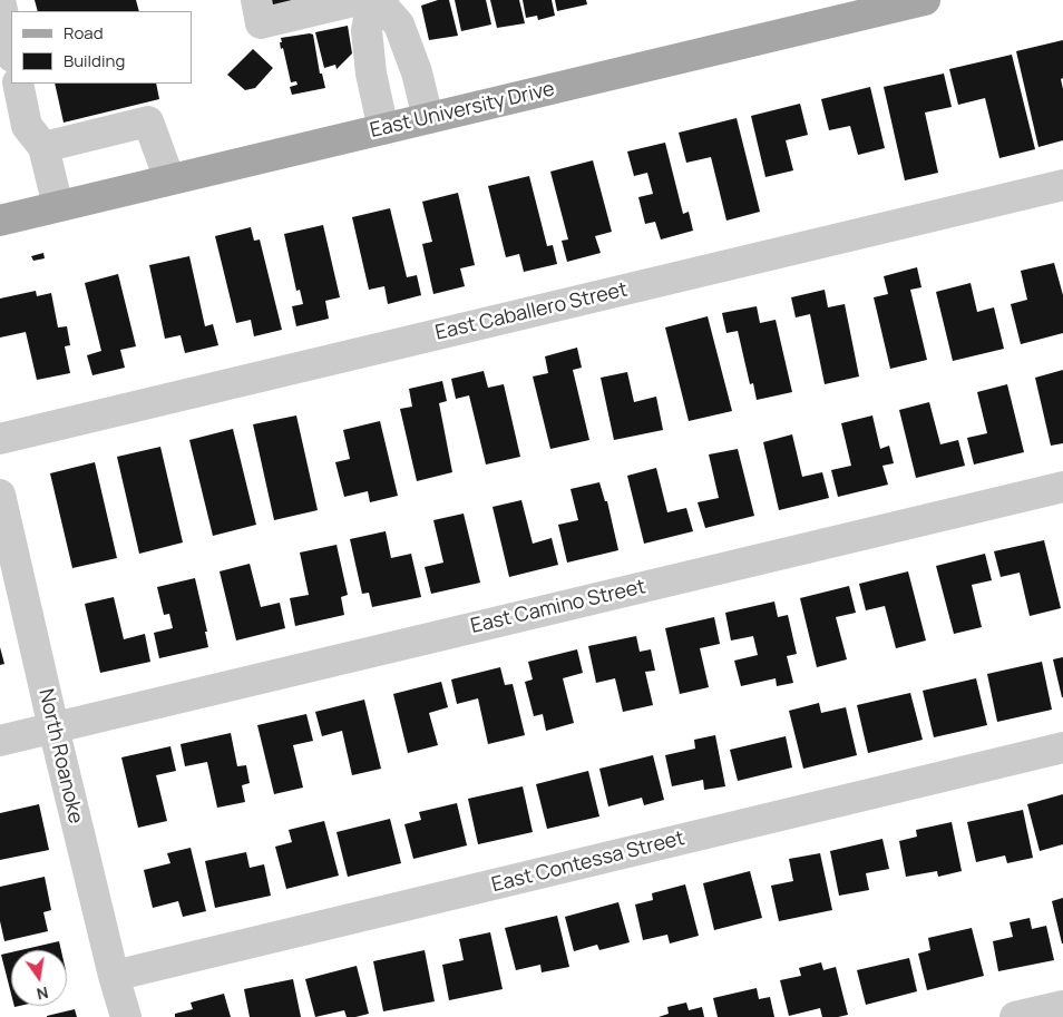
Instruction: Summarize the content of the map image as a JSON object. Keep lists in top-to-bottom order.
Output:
{
  "streets": {
    "main road": ["East University Drive"],
    "street": [
      "East Caballero Street",
      "East Camino Street",
      "North Roanoke",
      "East Contessa Street"
    ]
  },
  "crossings": [
    ["East Camino Street", "North Roanoke"],
    ["North Roanoke", "East Contessa Street"]
  ],
  "legend": ["Road", "Building"],
  "north": "bottom"
}
